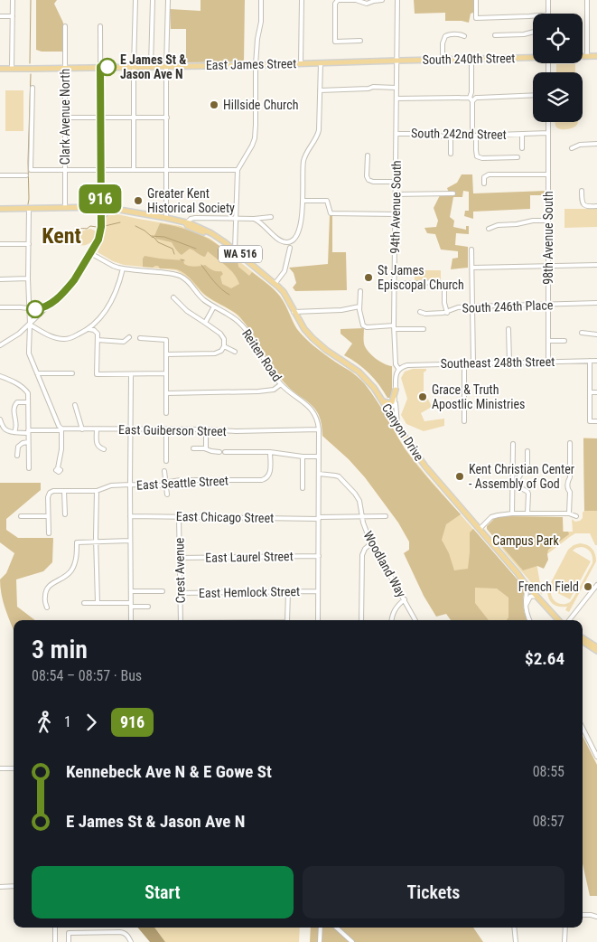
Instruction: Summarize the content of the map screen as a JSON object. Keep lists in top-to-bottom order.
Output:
{
  "streets": {
    "main road": [
      "South 240th Street",
      "East James Street",
      "WA 516",
      "Canyon Drive"
    ],
    "street": [
      "Clark Avenue North",
      "South 242nd Street",
      "94th Avenue South",
      "98th Avenue South",
      "South 246th Place",
      "Reiten Road",
      "Southeast 248th Street",
      "East Guiberson Street",
      "East Seattle Street",
      "East Chicago Street",
      "East Laurel Street",
      "Woodland Way",
      "Crest Avenue",
      "East Hemlock Street"
    ]
  },
  "crossings": [
    ["South 240th Street", "East James Street"],
    ["South 240th Street", "94th Avenue South"],
    ["East James Street", "Clark Avenue North"],
    ["Clark Avenue North", "WA 516"],
    ["South 242nd Street", "94th Avenue South"],
    ["South 242nd Street", "98th Avenue South"],
    ["94th Avenue South", "Southeast 248th Street"],
    ["94th Avenue South", "Canyon Drive"],
    ["98th Avenue South", "South 246th Place"],
    ["98th Avenue South", "Southeast 248th Street"],
    ["WA 516", "Canyon Drive"],
    ["Reiten Road", "East Guiberson Street"],
    ["Reiten Road", "East Chicago Street"],
    ["Reiten Road", "East Laurel Street"],
    ["Reiten Road", "Woodland Way"],
    ["Reiten Road", "East Hemlock Street"],
    ["East Chicago Street", "Woodland Way"],
    ["East Chicago Street", "Crest Avenue"],
    ["East Laurel Street", "Crest Avenue"],
    ["Crest Avenue", "East Hemlock Street"]
  ],
  "districts": ["Kent"],
  "parks": ["Campus Park"],
  "places": [
    "E James St & Jason Ave N",
    "Hillside Church",
    "Greater Kent Historical Society",
    "St James Episcopal Church",
    "Grace & Truth Apostlic Ministries",
    "Kent Christian Center - Assembly of God",
    "French Field"
  ],
  "lines": ["bus line 916"],
  "page": {
    "on_map": "916",
    "heading": ["3 min", "08:54 – 08:57 · Bus", "$2.64"],
    "legs": ["1", "916"],
    "list": [
      {
        "name": "Kennebeck Ave N & E Gowe St",
        "value": "08:55"
      },
      {
        "name": "E James St & Jason Ave N",
        "value": "08:57"
      }
    ],
    "buttons": ["Start", "Tickets"]
  }
}
